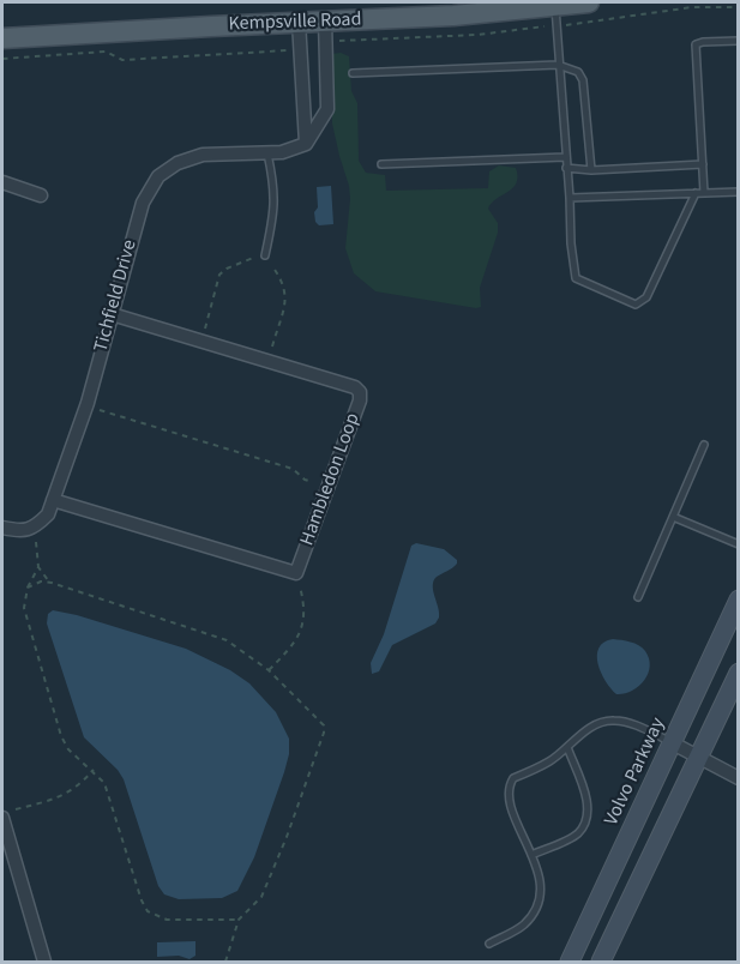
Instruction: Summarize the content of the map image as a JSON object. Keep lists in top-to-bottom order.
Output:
{
  "streets": {
    "main road": ["Kempsville Road", "Volvo Parkway"],
    "street": ["Tichfield Drive", "Hambledon Loop"]
  },
  "crossings": [
    ["Tichfield Drive", "Hambledon Loop"]
  ]
}
